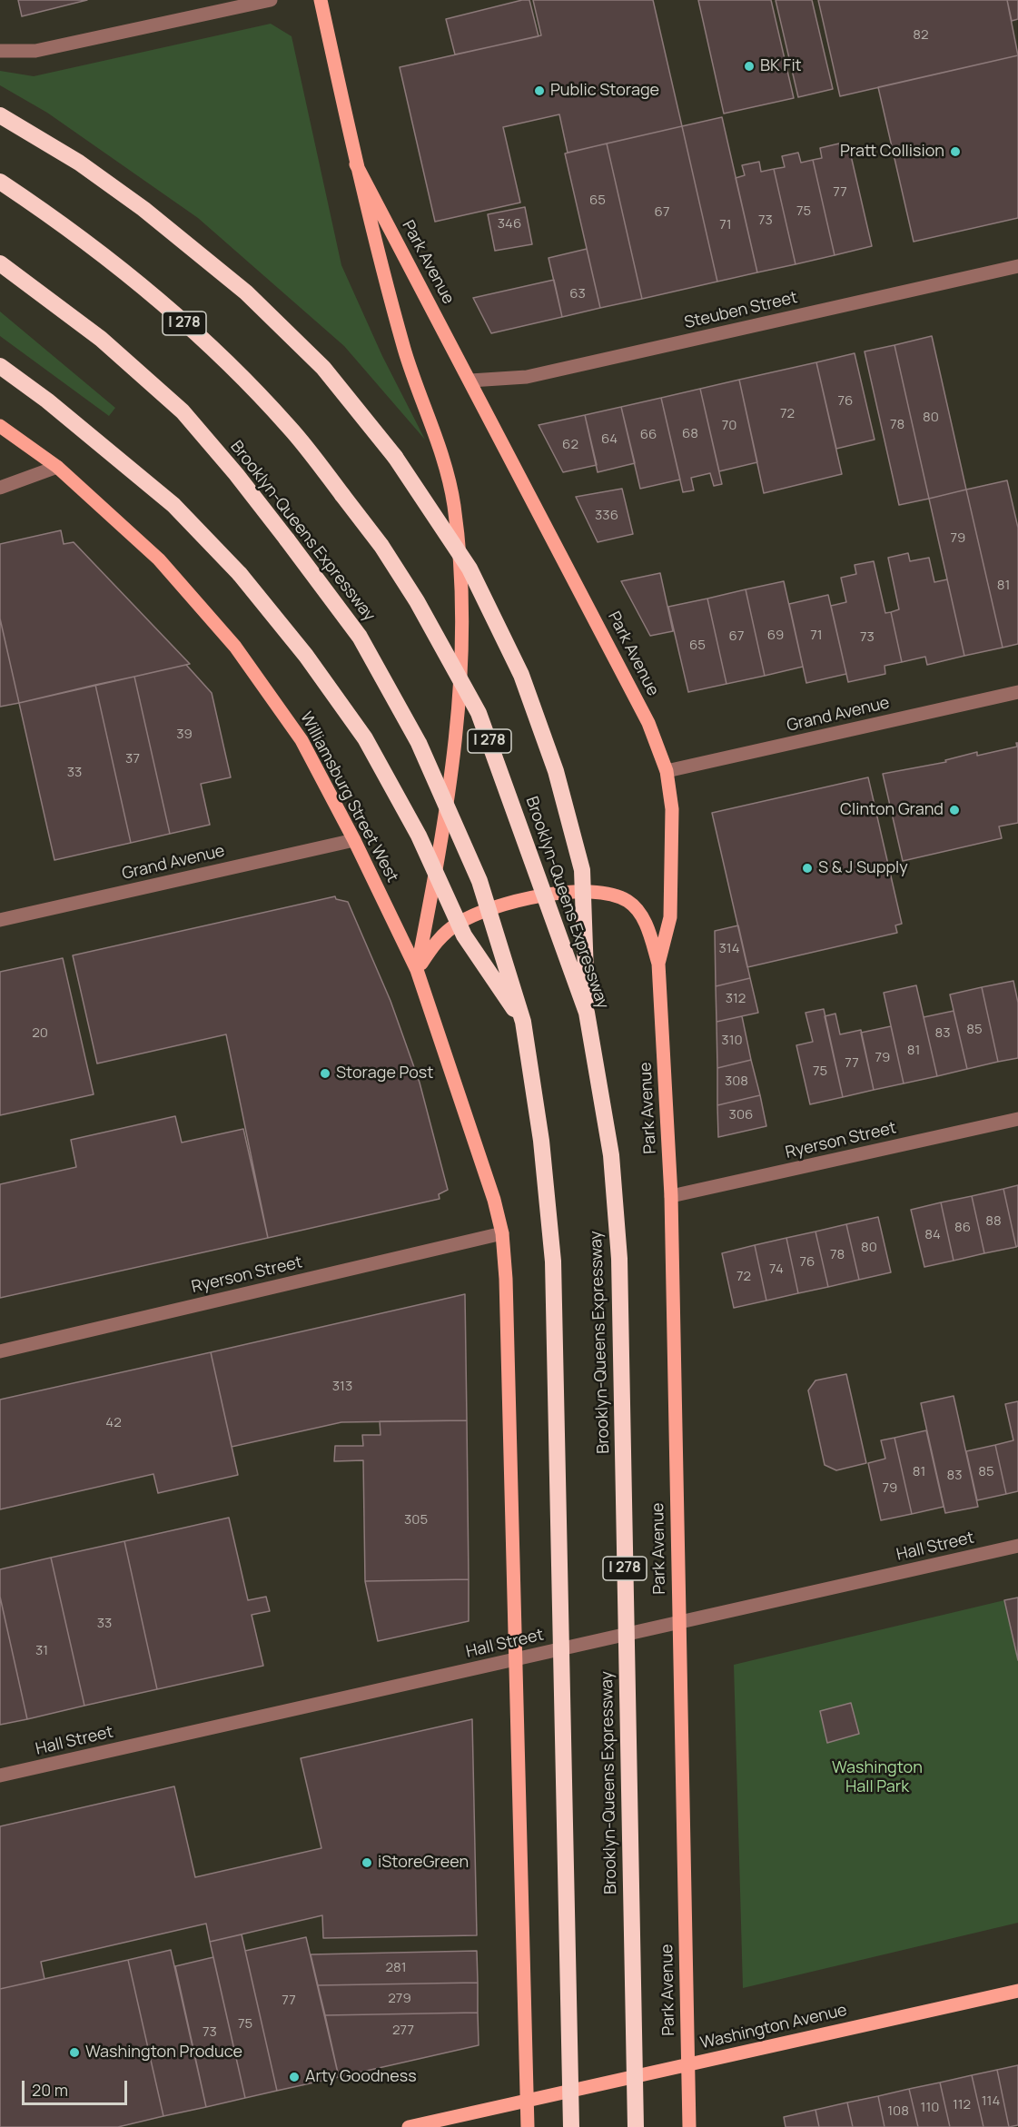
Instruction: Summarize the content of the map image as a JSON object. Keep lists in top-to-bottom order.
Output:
{
  "streets": {
    "highway": ["I 278", "Brooklyn-Queens Expressway"],
    "main road": ["Park Avenue", "Williamsburg Street West", "Washington Avenue"],
    "street": [
      "Steuben Street",
      "Grand Avenue",
      "Ryerson Street",
      "Hall Street"
    ]
  },
  "crossings": [
    ["Park Avenue", "Steuben Street"],
    ["Park Avenue", "Grand Avenue"],
    ["Park Avenue", "Williamsburg Street West"],
    ["Park Avenue", "Ryerson Street"],
    ["Park Avenue", "Hall Street"],
    ["Park Avenue", "Washington Avenue"],
    ["Grand Avenue", "Williamsburg Street West"]
  ],
  "parks": ["Washington Hall Park"],
  "places": [
    "BK Fit",
    "Public Storage",
    "Pratt Collision",
    "Clinton Grand",
    "S & J Supply",
    "Storage Post",
    "iStoreGreen",
    "Washington Produce",
    "Arty Goodness"
  ],
  "house_numbers": [
    "82",
    "77",
    "65",
    "75",
    "67",
    "73",
    "346",
    "71",
    "63",
    "76",
    "72",
    "80",
    "78",
    "70",
    "68",
    "66",
    "64",
    "62",
    "336",
    "79",
    "81",
    "69",
    "71",
    "67",
    "73",
    "65",
    "39",
    "37",
    "33",
    "314",
    "312",
    "85",
    "20",
    "83",
    "310",
    "81",
    "79",
    "77",
    "75",
    "308",
    "306",
    "88",
    "86",
    "84",
    "80",
    "78",
    "76",
    "74",
    "72",
    "313",
    "42",
    "81",
    "85",
    "83",
    "79",
    "305",
    "33",
    "31",
    "281",
    "279",
    "77",
    "75",
    "277",
    "73",
    "114",
    "112",
    "110",
    "108"
  ],
  "scale_bar": "20 m"
}
